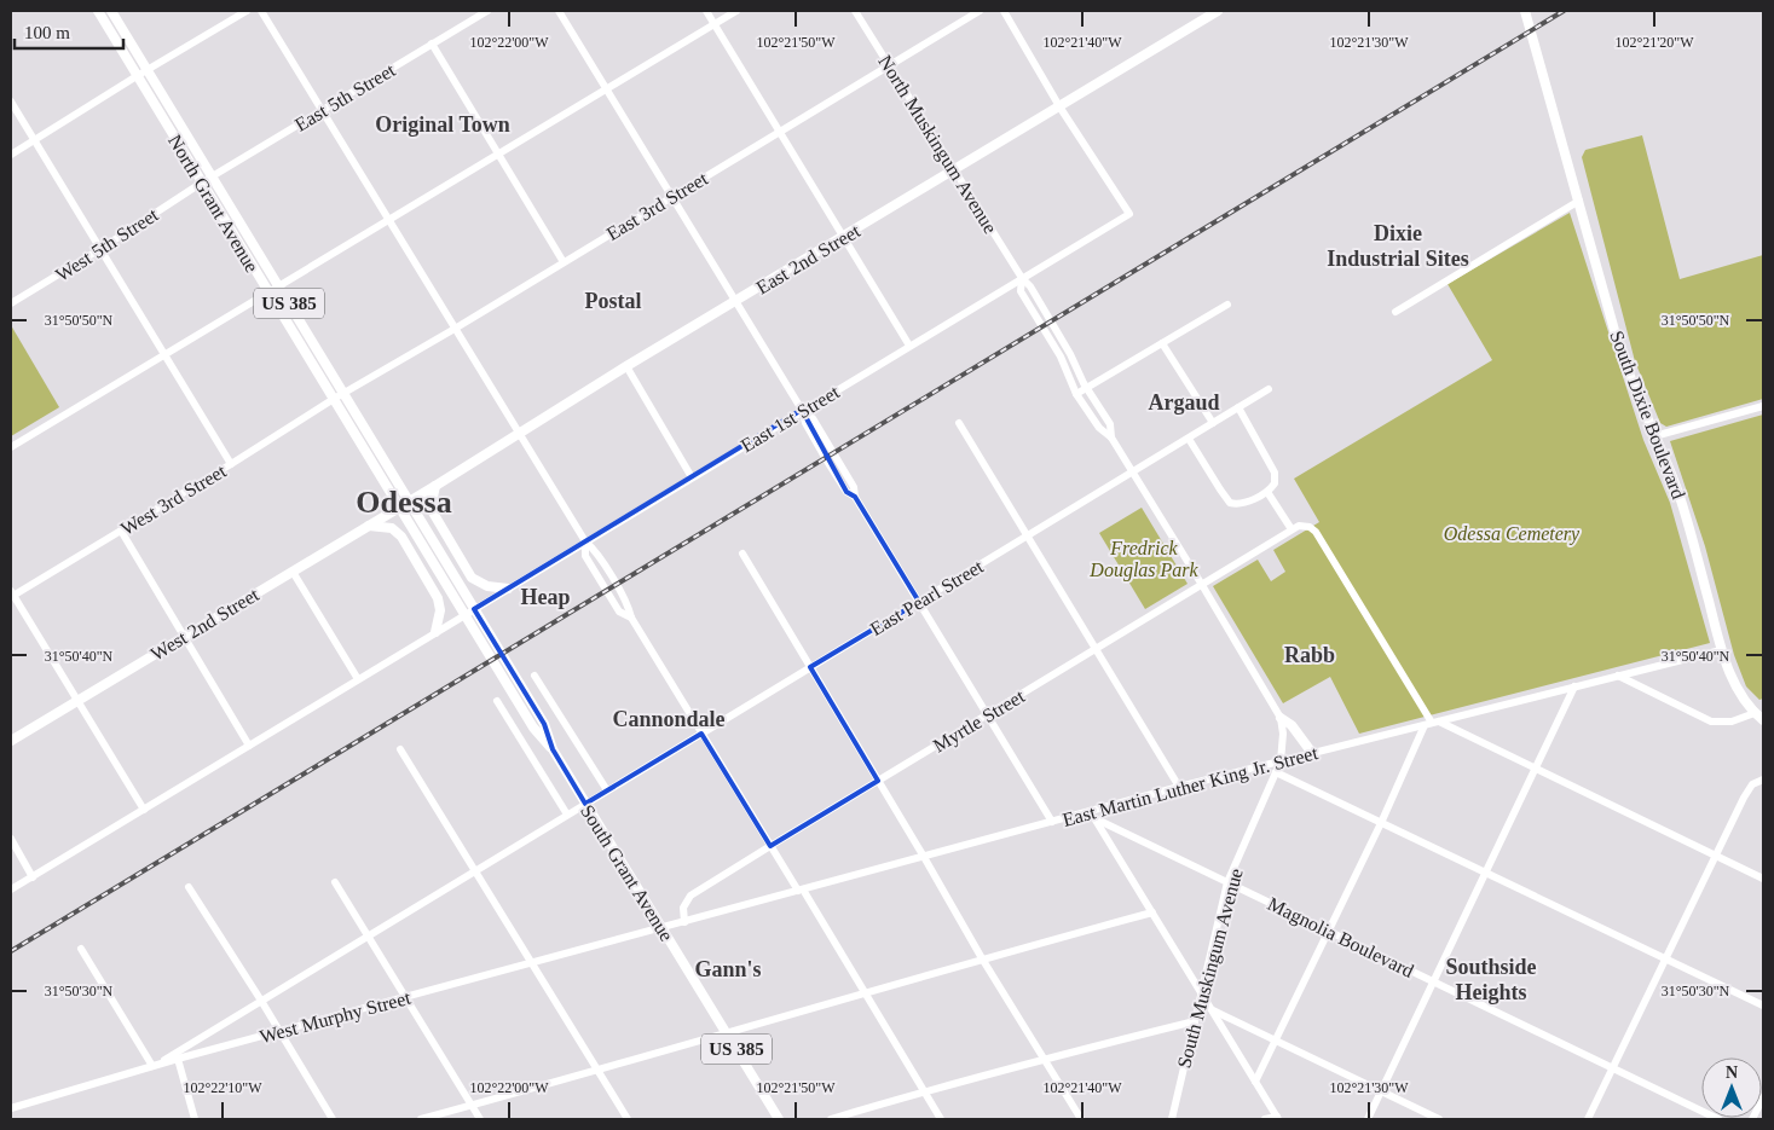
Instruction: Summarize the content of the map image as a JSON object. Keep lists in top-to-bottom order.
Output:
{
  "streets": {
    "main road": [
      "North Grant Avenue",
      "East 2nd Street",
      "US 385",
      "South Dixie Boulevard",
      "West 2nd Street",
      "South Grant Avenue"
    ],
    "street": [
      "East 5th Street",
      "North Muskingum Avenue",
      "East 3rd Street",
      "West 5th Street",
      "East 1st Street",
      "West 3rd Street",
      "East Pearl Street",
      "Myrtle Street",
      "East Martin Luther King Jr. Street",
      "Magnolia Boulevard",
      "South Muskingum Avenue",
      "West Murphy Street"
    ]
  },
  "crossings": [
    ["East 5th Street", "North Grant Avenue"],
    ["East 5th Street", "West 5th Street"],
    ["North Muskingum Avenue", "East 3rd Street"],
    ["North Muskingum Avenue", "East 2nd Street"],
    ["North Muskingum Avenue", "East 1st Street"],
    ["North Muskingum Avenue", "South Muskingum Avenue"],
    ["North Grant Avenue", "East 3rd Street"],
    ["North Grant Avenue", "West 5th Street"],
    ["North Grant Avenue", "East 2nd Street"],
    ["North Grant Avenue", "West 3rd Street"],
    ["North Grant Avenue", "West 2nd Street"],
    ["North Grant Avenue", "South Grant Avenue"],
    ["East 3rd Street", "West 3rd Street"],
    ["East 2nd Street", "East 1st Street"],
    ["East 2nd Street", "West 2nd Street"],
    ["South Dixie Boulevard", "East Martin Luther King Jr. Street"],
    ["East Pearl Street", "South Grant Avenue"],
    ["East Pearl Street", "South Muskingum Avenue"],
    ["East Pearl Street", "West Murphy Street"],
    ["Myrtle Street", "East Martin Luther King Jr. Street"],
    ["Myrtle Street", "South Muskingum Avenue"],
    ["East Martin Luther King Jr. Street", "South Grant Avenue"],
    ["East Martin Luther King Jr. Street", "Magnolia Boulevard"],
    ["East Martin Luther King Jr. Street", "South Muskingum Avenue"],
    ["East Martin Luther King Jr. Street", "West Murphy Street"],
    ["South Grant Avenue", "West Murphy Street"],
    ["Magnolia Boulevard", "South Muskingum Avenue"]
  ],
  "districts": [
    "Original Town",
    "Dixie Industrial Sites",
    "Postal",
    "Argaud",
    "Odessa",
    "Heap",
    "Rabb",
    "Cannondale",
    "Southside Heights",
    "Gann's"
  ],
  "parks": ["Odessa Cemetery", "Fredrick Douglas Park"],
  "scale_bar": "100 m",
  "north": "top",
  "coordinates": [
    "102°22'00\"W",
    "102°21'50\"W",
    "102°21'40\"W",
    "102°21'30\"W",
    "102°21'20\"W",
    "31°50'50\"N",
    "31°50'40\"N",
    "31°50'30\"N",
    "102°22'10\"W"
  ]
}
